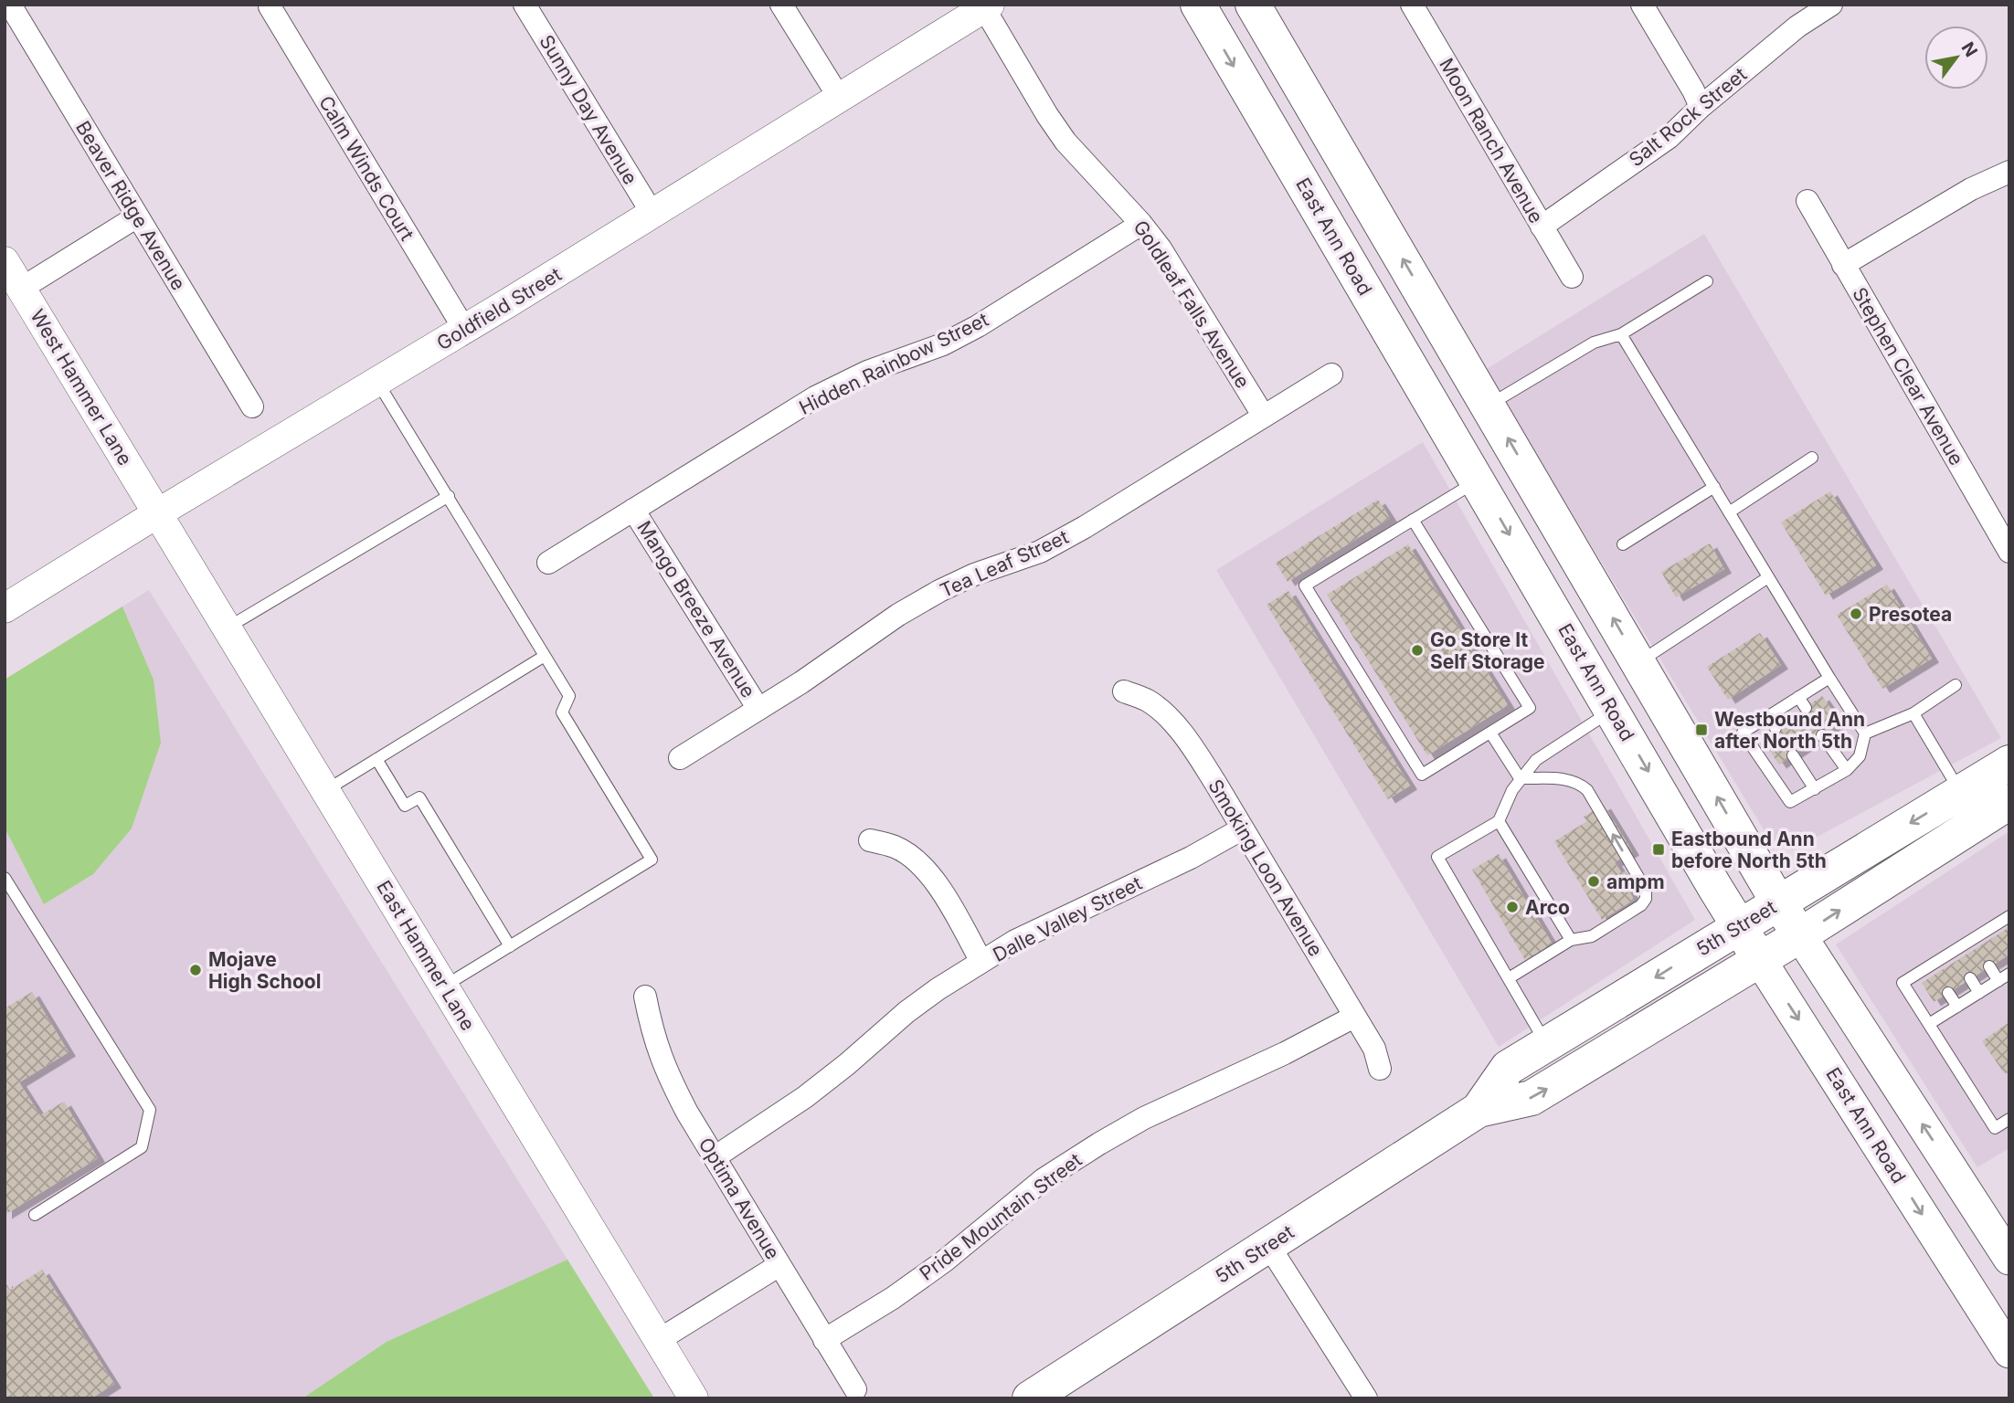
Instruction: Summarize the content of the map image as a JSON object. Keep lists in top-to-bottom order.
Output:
{
  "streets": {
    "main road": ["East Ann Road", "5th Street"],
    "street": [
      "Sunny Day Avenue",
      "Salt Rock Street",
      "Moon Ranch Avenue",
      "Calm Winds Court",
      "Beaver Ridge Avenue",
      "Goldleaf Falls Avenue",
      "Goldfield Street",
      "Hidden Rainbow Street",
      "Stephen Clear Avenue",
      "West Hammer Lane",
      "Tea Leaf Street",
      "Mango Breeze Avenue",
      "Smoking Loon Avenue",
      "Dalle Valley Street",
      "East Hammer Lane",
      "Optima Avenue",
      "Pride Mountain Street"
    ]
  },
  "crossings": [
    ["Sunny Day Avenue", "Goldfield Street"],
    ["Salt Rock Street", "Moon Ranch Avenue"],
    ["Calm Winds Court", "Goldfield Street"],
    ["East Ann Road", "5th Street"],
    ["Goldleaf Falls Avenue", "Goldfield Street"],
    ["Goldleaf Falls Avenue", "Hidden Rainbow Street"],
    ["Goldleaf Falls Avenue", "Tea Leaf Street"],
    ["Goldfield Street", "West Hammer Lane"],
    ["Goldfield Street", "East Hammer Lane"],
    ["Hidden Rainbow Street", "Mango Breeze Avenue"],
    ["West Hammer Lane", "East Hammer Lane"],
    ["Tea Leaf Street", "Mango Breeze Avenue"],
    ["Smoking Loon Avenue", "Dalle Valley Street"],
    ["Smoking Loon Avenue", "Pride Mountain Street"],
    ["Dalle Valley Street", "Optima Avenue"],
    ["Optima Avenue", "Pride Mountain Street"]
  ],
  "places": {
    "other": [
      "Presotea",
      "Go Store It Self Storage",
      "ampm",
      "Arco",
      "Mojave High School"
    ],
    "transit": ["Westbound Ann after North 5th", "Eastbound Ann before North 5th"]
  },
  "north": "top right"
}
